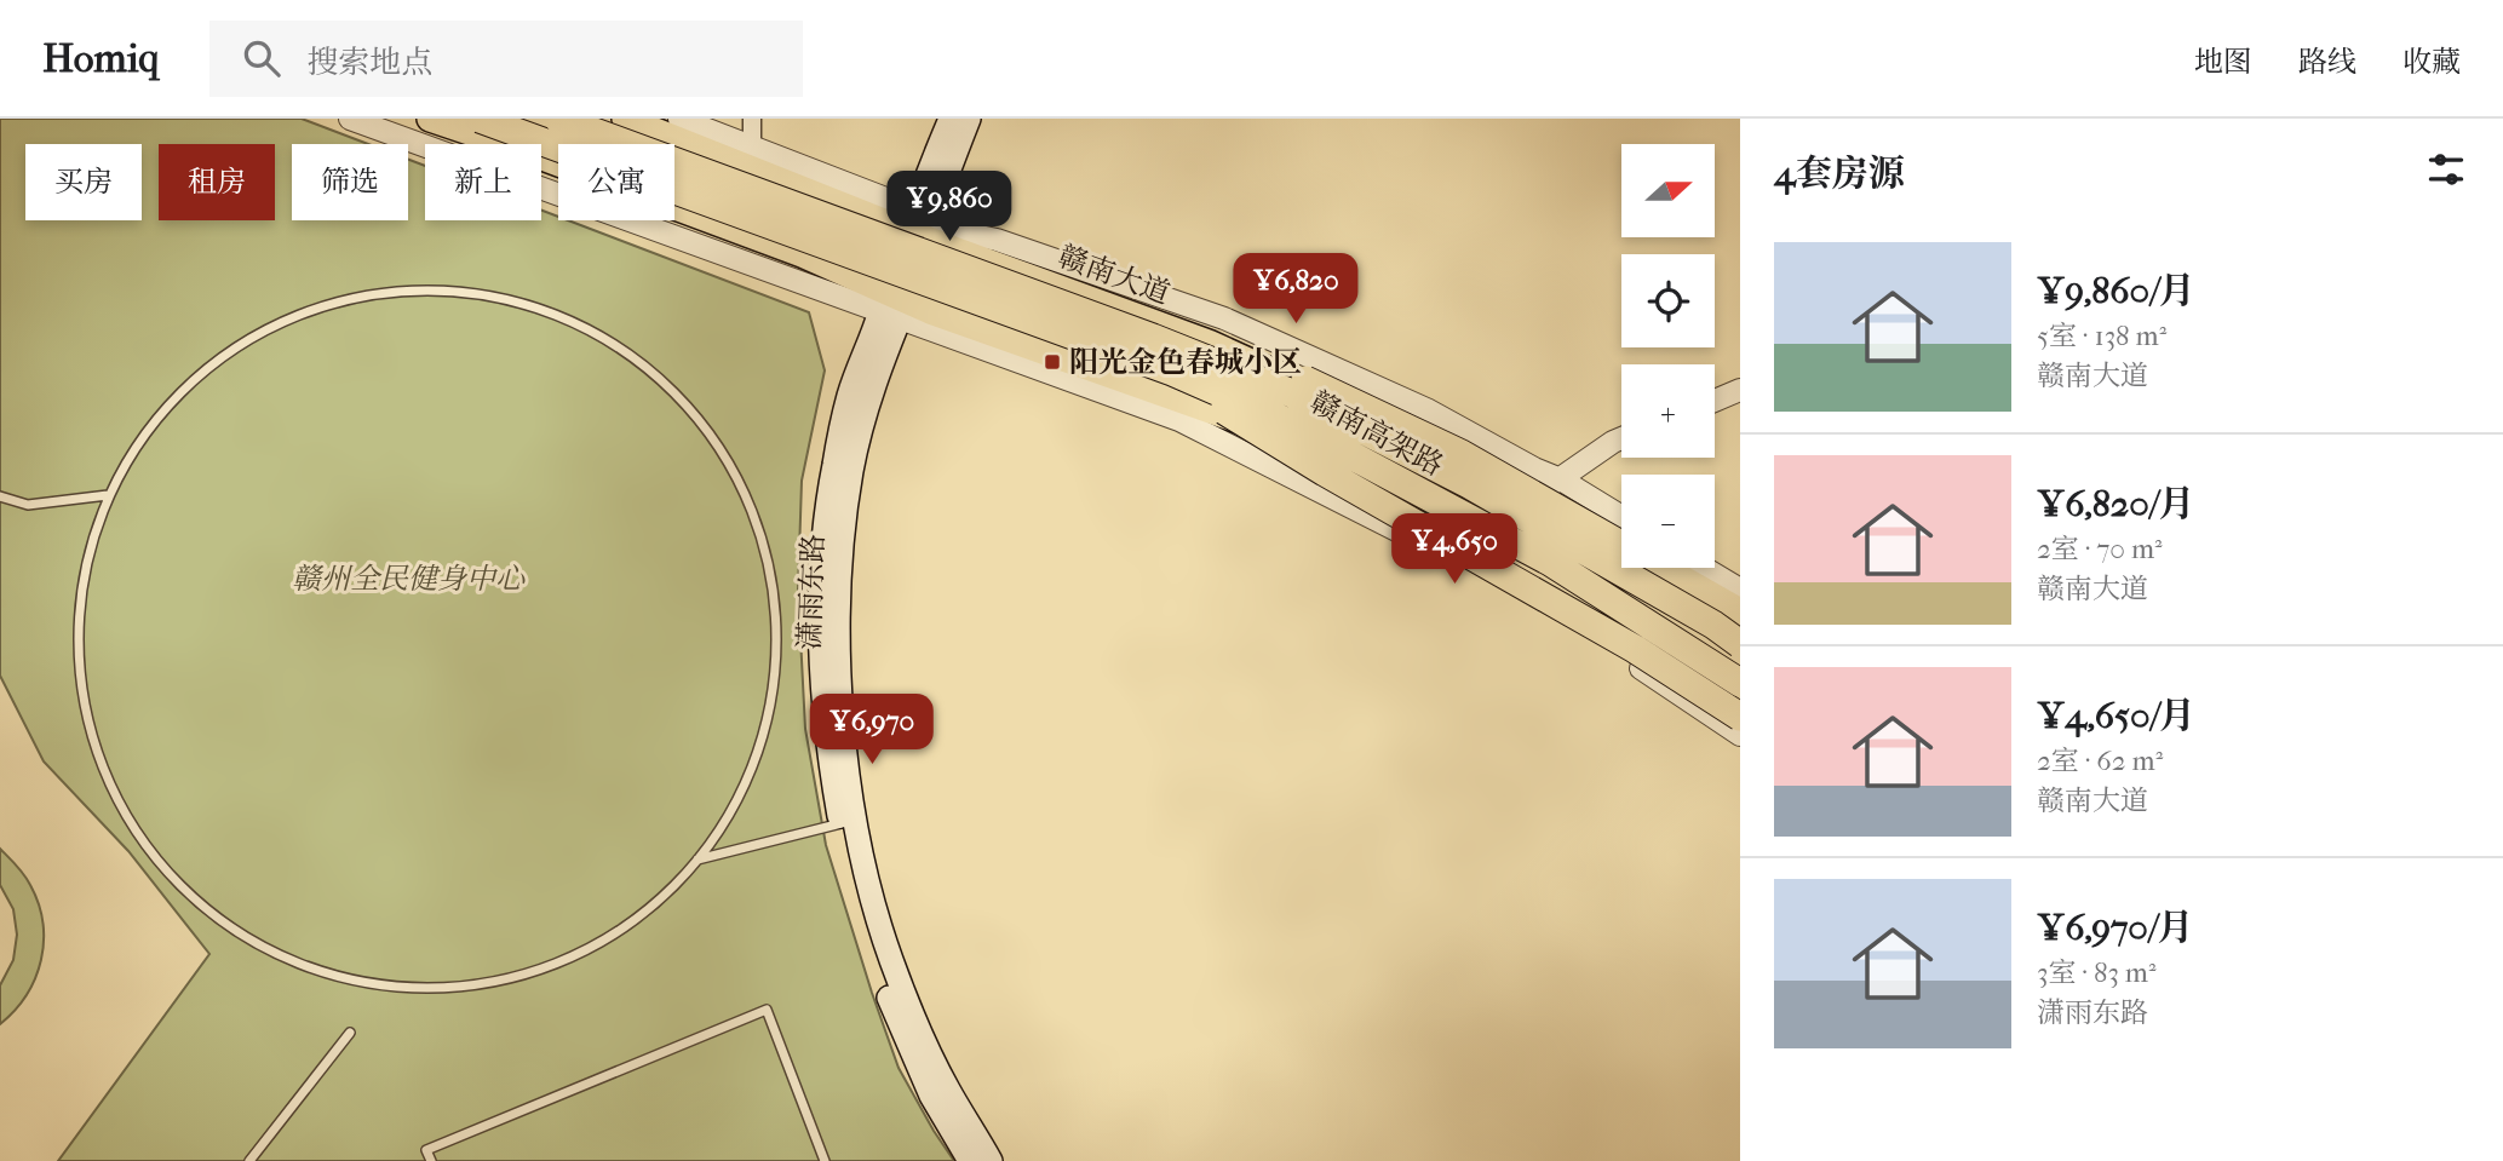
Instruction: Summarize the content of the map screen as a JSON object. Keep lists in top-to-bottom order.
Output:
{
  "streets": {
    "highway": ["赣南高架路"],
    "main road": ["赣南大道", "潇雨东路"]
  },
  "crossings": [
    ["赣南大道", "潇雨东路"]
  ],
  "parks": ["赣州全民健身中心"],
  "places": {
    "transit": ["阳光金色春城小区"]
  },
  "north": "right",
  "page": {
    "header": "Homiq",
    "search": "搜索地点",
    "nav": ["地图", "路线", "收藏"],
    "heading": "4套房源",
    "map_buttons": ["+", "−"],
    "chip": [
      "买房",
      "租房",
      "筛选",
      "新上",
      "公寓"
    ],
    "price": [
      "¥9,860",
      "¥6,820",
      "¥4,650",
      "¥6,970"
    ],
    "list": [
      {
        "name": "¥9,860/月",
        "note": "5室 · 138 m² · 赣南大道"
      },
      {
        "name": "¥6,820/月",
        "note": "2室 · 70 m² · 赣南大道"
      },
      {
        "name": "¥4,650/月",
        "note": "2室 · 62 m² · 赣南大道"
      },
      {
        "name": "¥6,970/月",
        "note": "3室 · 83 m² · 潇雨东路"
      }
    ]
  }
}
